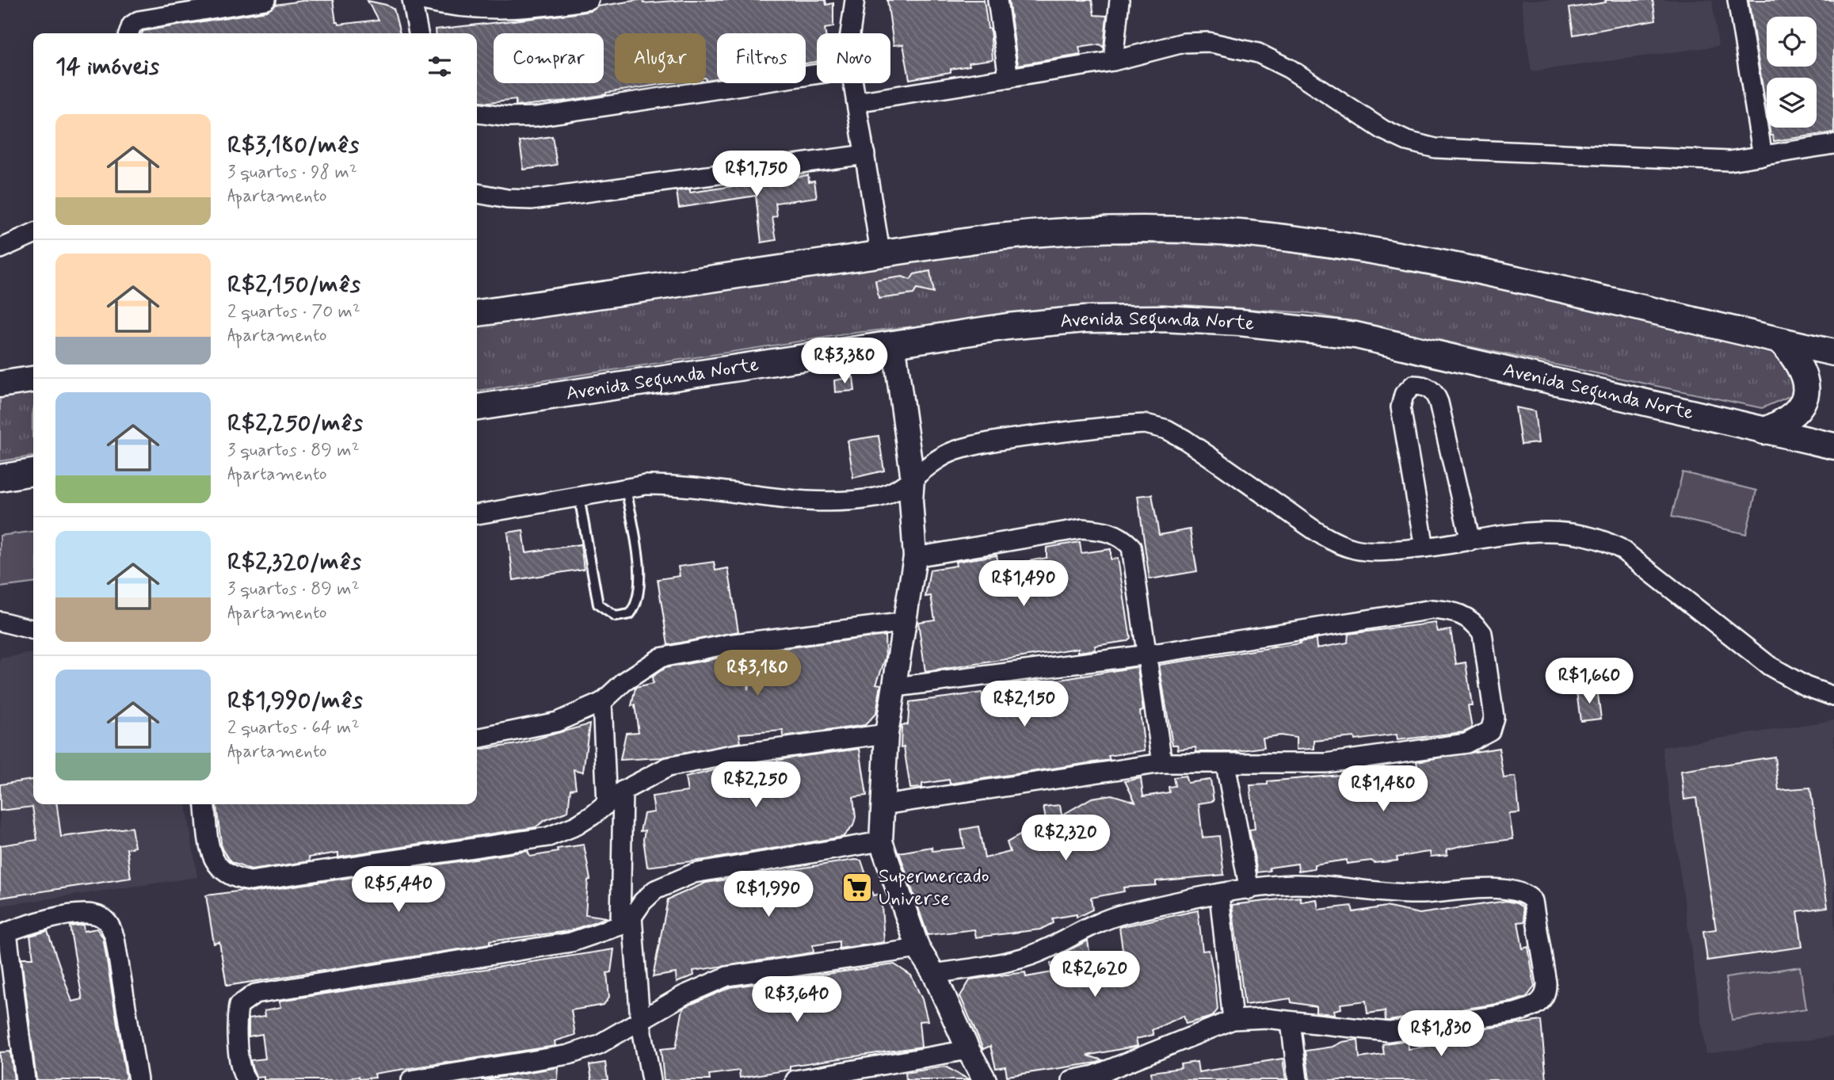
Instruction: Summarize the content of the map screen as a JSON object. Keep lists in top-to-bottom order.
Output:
{
  "streets": {
    "main road": ["Avenida Segunda Norte"]
  },
  "places": {
    "supermarket": ["Supermercado Universe"]
  },
  "page": {
    "chip": [
      "Comprar",
      "Alugar",
      "Filtros",
      "Novo"
    ],
    "heading": "14 imóveis",
    "list": [
      {
        "name": "R$3,180/mês",
        "note": "3 quartos · 98 m² · Apartamento"
      },
      {
        "name": "R$2,150/mês",
        "note": "2 quartos · 70 m² · Apartamento"
      },
      {
        "name": "R$2,250/mês",
        "note": "3 quartos · 89 m² · Apartamento"
      },
      {
        "name": "R$2,320/mês",
        "note": "3 quartos · 89 m² · Apartamento"
      },
      {
        "name": "R$1,990/mês",
        "note": "2 quartos · 64 m² · Apartamento"
      }
    ],
    "price": [
      "R$1,750",
      "R$3,380",
      "R$1,490",
      "R$3,180",
      "R$1,660",
      "R$2,150",
      "R$2,250",
      "R$1,480",
      "R$2,320",
      "R$5,440",
      "R$1,990",
      "R$2,620",
      "R$3,640",
      "R$1,830"
    ]
  }
}
